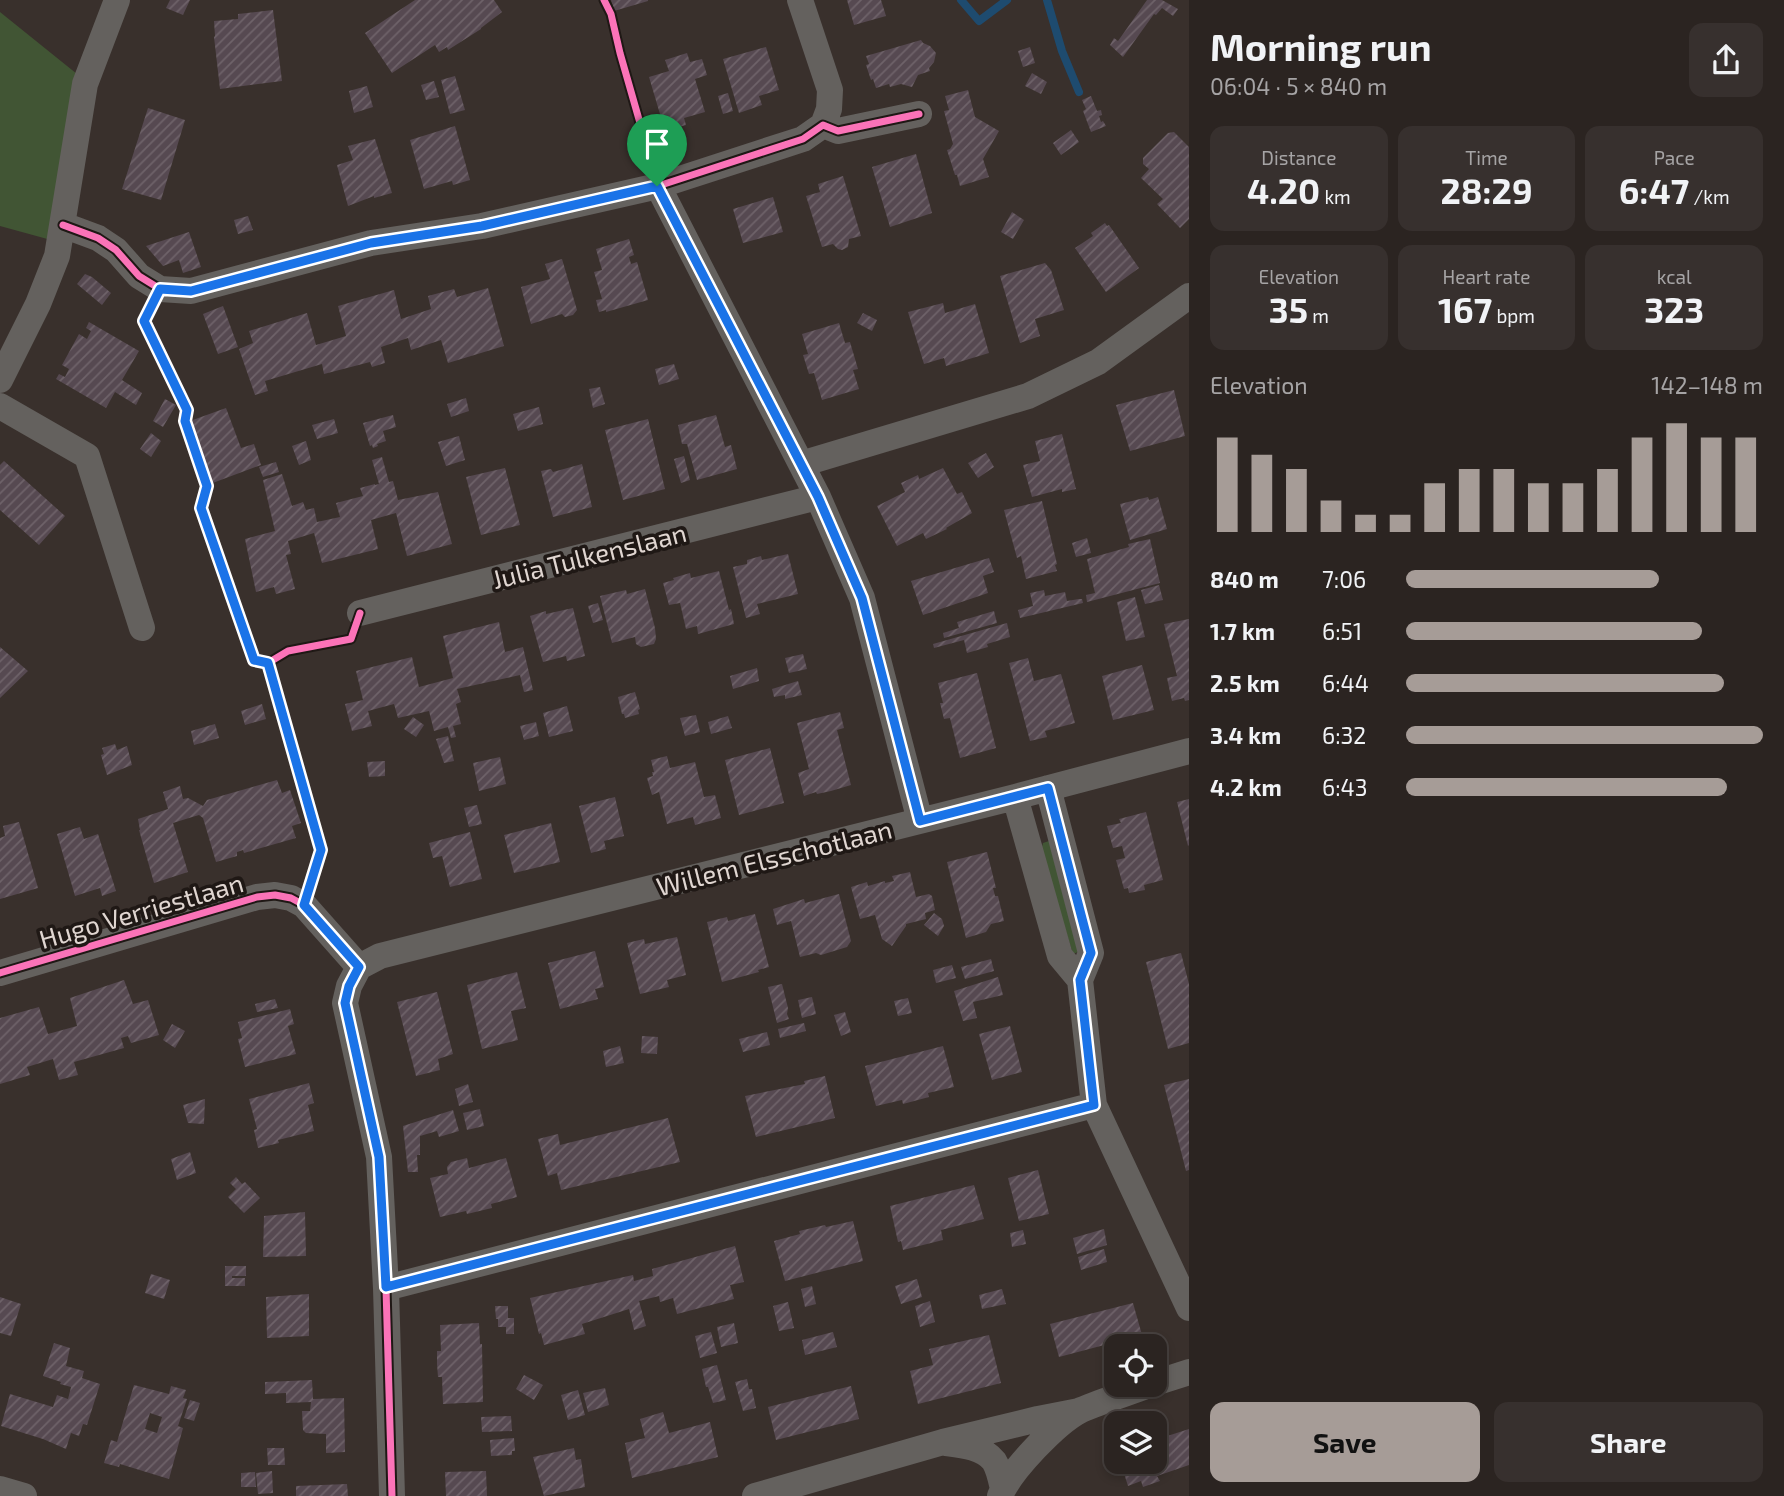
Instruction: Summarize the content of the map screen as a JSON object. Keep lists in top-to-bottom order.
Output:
{
  "streets": {
    "street": ["Julia Tulkenslaan", "Willem Elsschotlaan", "Hugo Verriestlaan"]
  },
  "crossings": [
    ["Willem Elsschotlaan", "Hugo Verriestlaan"]
  ],
  "page": {
    "heading": ["Morning run", "06:04 · 5 × 840 m"],
    "stats": [
      ["Distance", "4.20 km"],
      ["Time", "28:29"],
      ["Pace", "6:47 /km"],
      ["Elevation", "35 m"],
      ["Heart rate", "167 bpm"],
      ["kcal", "323"]
    ],
    "chart": ["Elevation", "142–148 m"],
    "list": [
      {
        "name": "840 m",
        "note": "7:06"
      },
      {
        "name": "1.7 km",
        "note": "6:51"
      },
      {
        "name": "2.5 km",
        "note": "6:44"
      },
      {
        "name": "3.4 km",
        "note": "6:32"
      },
      {
        "name": "4.2 km",
        "note": "6:43"
      }
    ],
    "buttons": ["Save", "Share"]
  }
}
